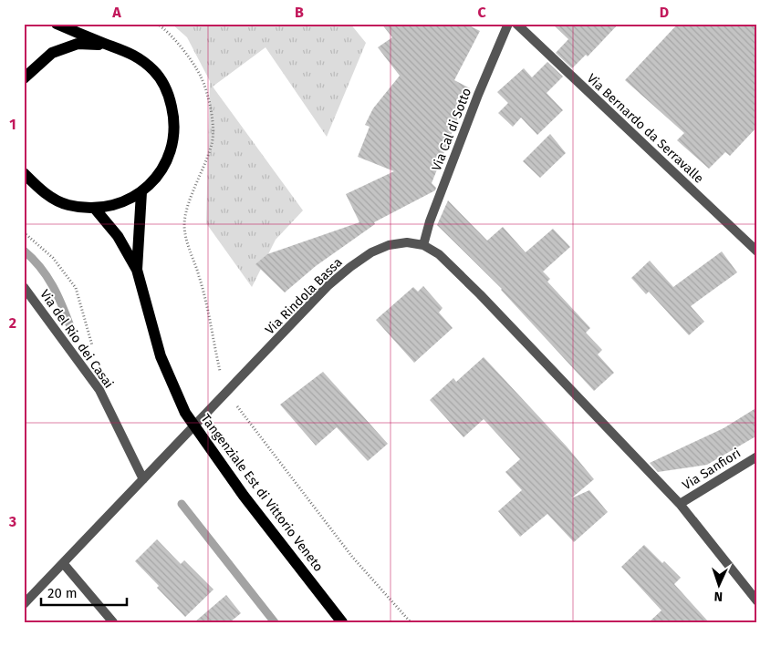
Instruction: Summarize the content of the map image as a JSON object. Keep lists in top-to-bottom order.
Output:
{
  "streets": {
    "main road": ["Tangenziale Est di Vittorio Veneto"],
    "street": [
      "Via Bernardo da Serravalle",
      "Via Cal di Sotto",
      "Via Rindola Bassa",
      "Via del Rio dei Casai",
      "Via Sanfiori"
    ]
  },
  "crossings": [
    ["Via Cal di Sotto", "Via Rindola Bassa"],
    ["Via Rindola Bassa", "Via del Rio dei Casai"],
    ["Via Rindola Bassa", "Via Sanfiori"]
  ],
  "scale_bar": "20 m",
  "north": "bottom",
  "grid": {
    "columns": [
      "A",
      "B",
      "C",
      "D"
    ],
    "rows": ["1", "2", "3"]
  }
}
